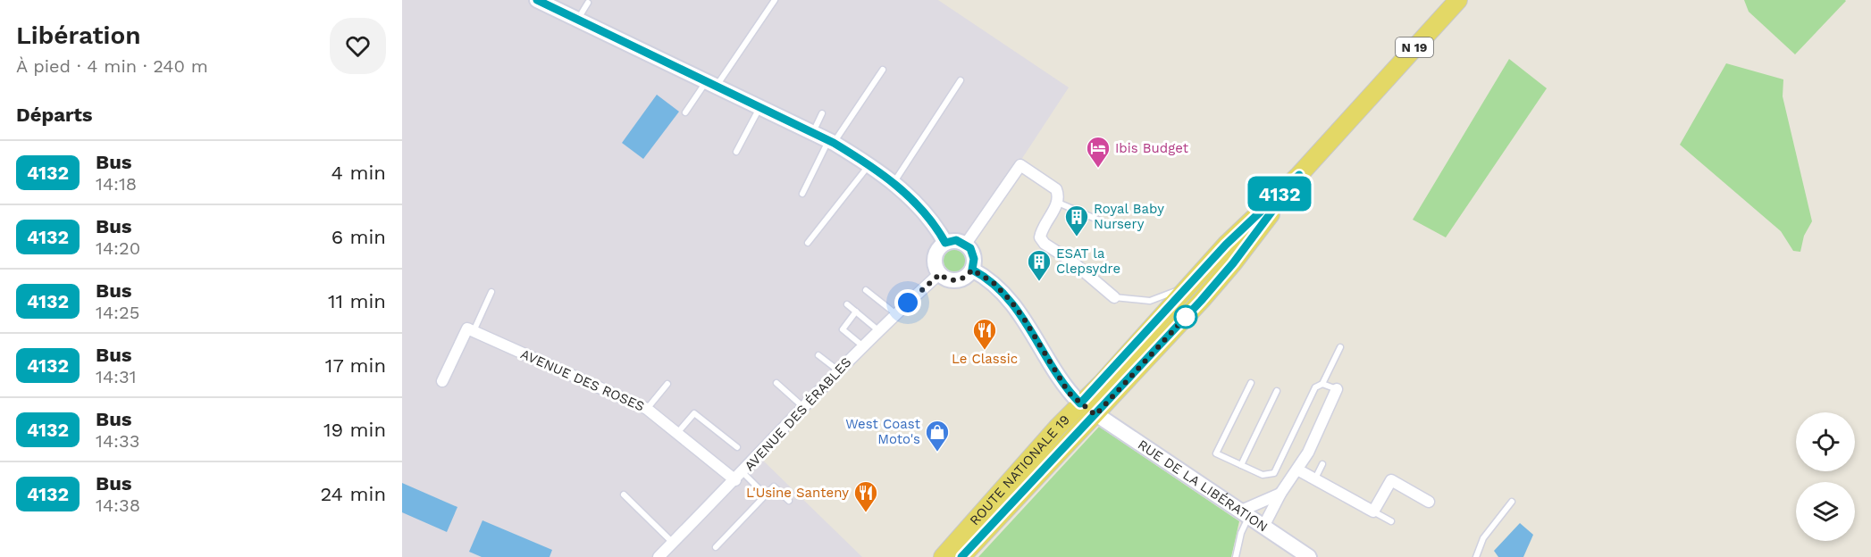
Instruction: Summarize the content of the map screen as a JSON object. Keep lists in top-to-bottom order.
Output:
{
  "streets": {
    "main road": ["N 19", "ROUTE NATIONALE 19"],
    "street": ["AVENUE DES ROSES", "AVENUE DES ÉRABLES", "RUE DE LA LIBÉRATION"]
  },
  "crossings": [
    ["AVENUE DES ROSES", "AVENUE DES ÉRABLES"],
    ["AVENUE DES ÉRABLES", "RUE DE LA LIBÉRATION"],
    ["ROUTE NATIONALE 19", "RUE DE LA LIBÉRATION"]
  ],
  "places": {
    "hotel": ["Ibis Budget"],
    "building": ["Royal Baby Nursery", "ESAT la Clepsydre"],
    "restaurant": ["Le Classic", "L'Usine Santeny"],
    "shop": ["West Coast Moto's"]
  },
  "lines": ["bus line 4132"],
  "page": {
    "heading": [
      ["Libération", "À pied · 4 min · 240 m"],
      "Départs"
    ],
    "on_map": "4132",
    "list": [
      {
        "mark": "4132",
        "name": "Bus",
        "note": "14:18",
        "value": "4 min"
      },
      {
        "mark": "4132",
        "name": "Bus",
        "note": "14:20",
        "value": "6 min"
      },
      {
        "mark": "4132",
        "name": "Bus",
        "note": "14:25",
        "value": "11 min"
      },
      {
        "mark": "4132",
        "name": "Bus",
        "note": "14:31",
        "value": "17 min"
      },
      {
        "mark": "4132",
        "name": "Bus",
        "note": "14:33",
        "value": "19 min"
      },
      {
        "mark": "4132",
        "name": "Bus",
        "note": "14:38",
        "value": "24 min"
      }
    ]
  }
}
